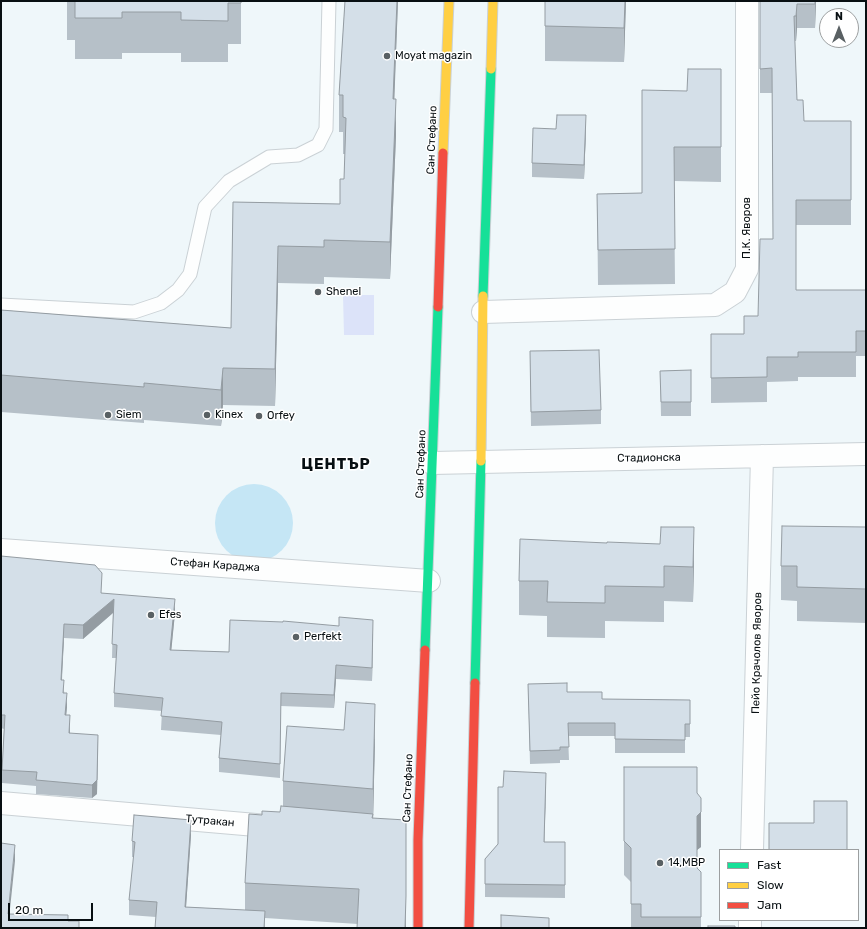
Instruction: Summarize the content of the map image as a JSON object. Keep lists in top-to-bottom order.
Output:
{
  "streets": {
    "main road": ["Сан Стефано"],
    "street": [
      "П.К. Яворов",
      "Стадионска",
      "Стефан Караджа",
      "Пейо Крачолов Яворов",
      "Тутракан"
    ]
  },
  "crossings": [
    ["Сан Стефано", "Стадионска"],
    ["Сан Стефано", "Стефан Караджа"],
    ["Стадионска", "Пейо Крачолов Яворов"]
  ],
  "districts": ["ЦЕНТЪР"],
  "places": [
    "Moyat magazin",
    "Shenel",
    "Siem",
    "Kinex",
    "Orfey",
    "Efes",
    "Perfekt",
    "14,МВР"
  ],
  "legend": ["Fast", "Slow", "Jam"],
  "scale_bar": "20 m",
  "north": "top"
}
